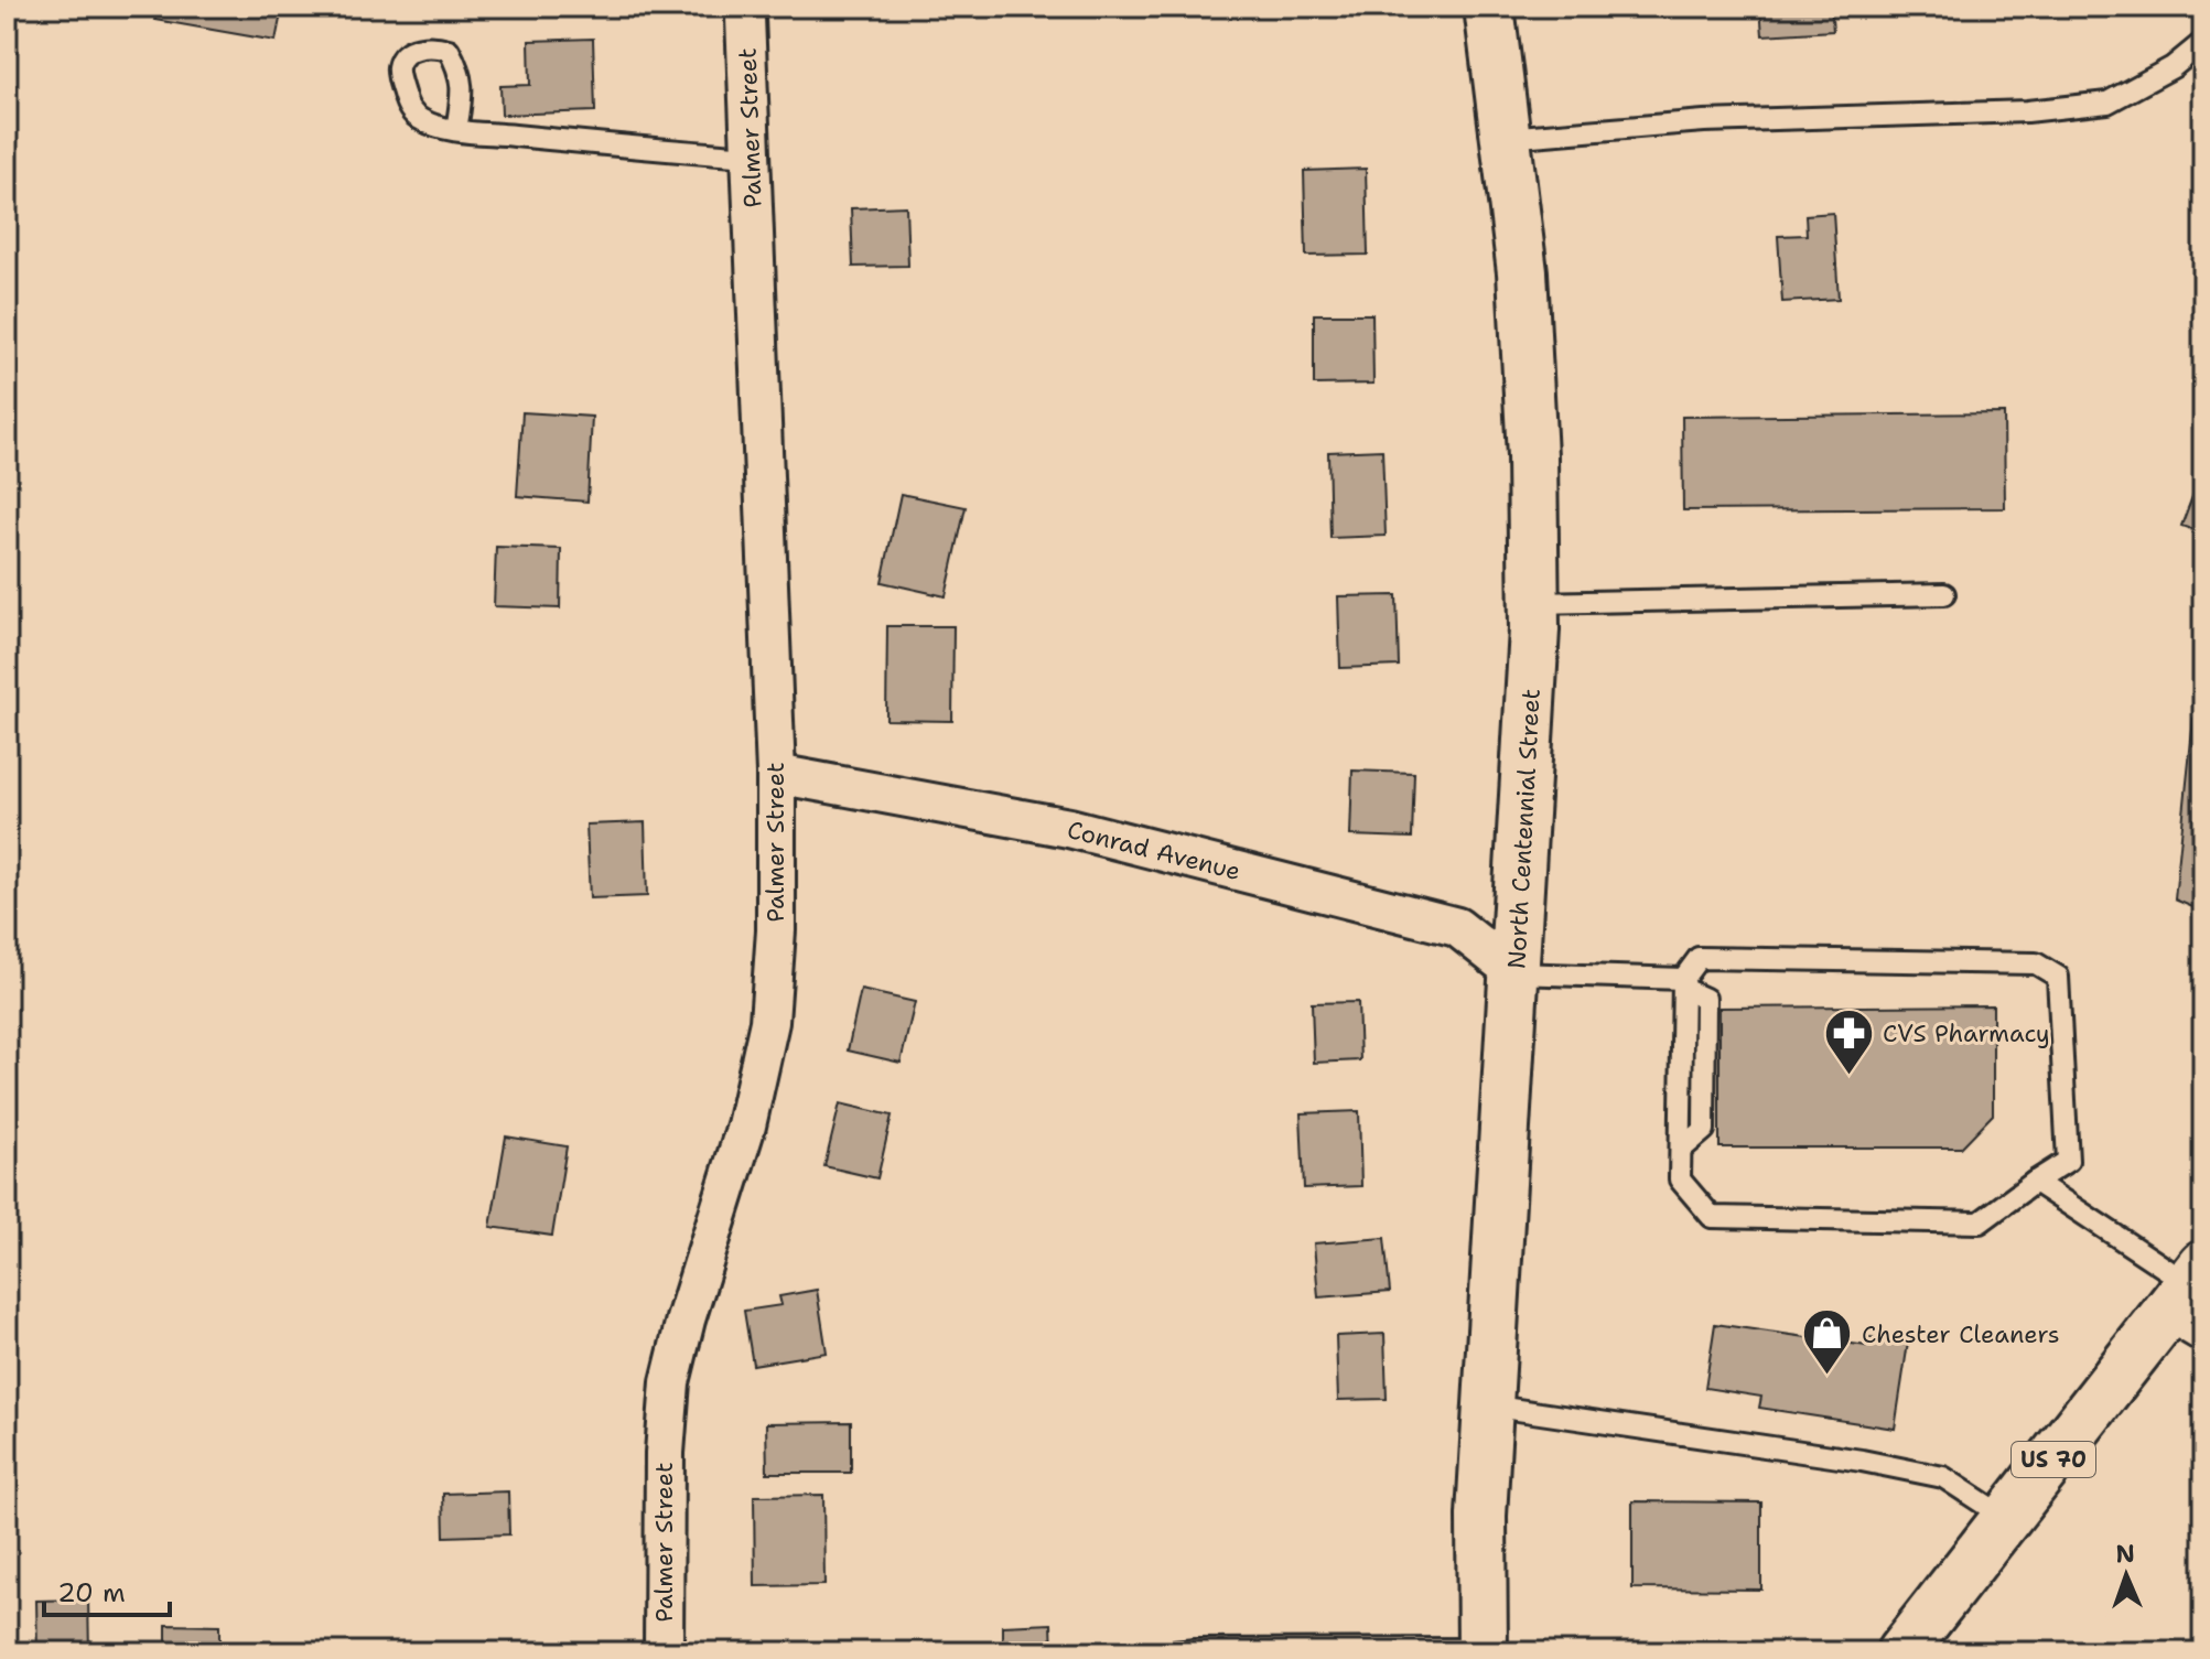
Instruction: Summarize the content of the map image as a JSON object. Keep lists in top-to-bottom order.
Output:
{
  "streets": {
    "street": [
      "Palmer Street",
      "North Centennial Street",
      "Conrad Avenue",
      "US 70"
    ]
  },
  "crossings": [
    ["Palmer Street", "Conrad Avenue"],
    ["North Centennial Street", "Conrad Avenue"]
  ],
  "places": {
    "pharmacy": ["CVS Pharmacy"],
    "shop": ["Chester Cleaners"]
  },
  "scale_bar": "20 m",
  "north": "top"
}
